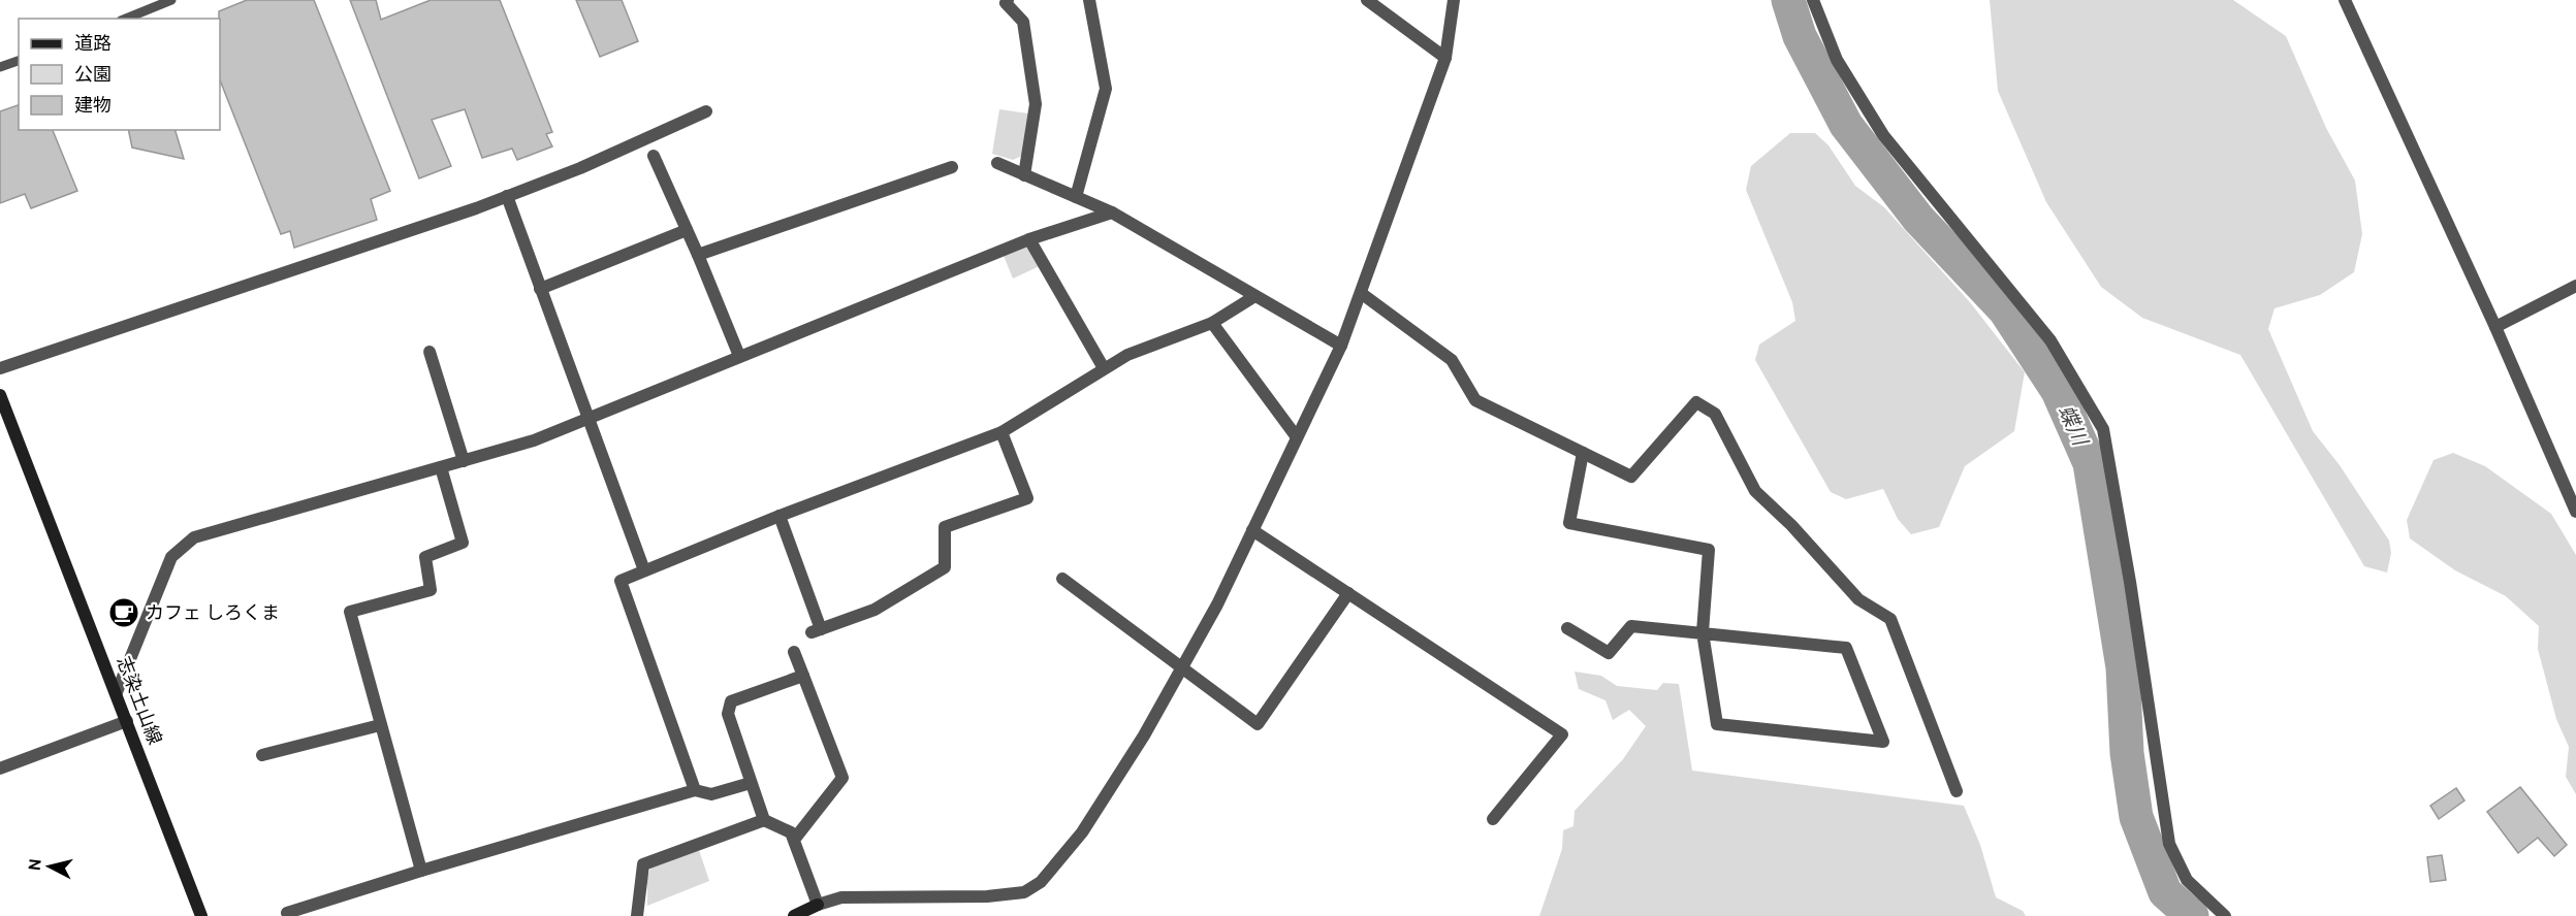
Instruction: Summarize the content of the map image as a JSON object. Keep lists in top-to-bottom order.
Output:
{
  "streets": {
    "main road": ["志染土山線"]
  },
  "water": ["蝶川"],
  "places": {
    "cafe": ["カフェ しろくま"]
  },
  "legend": ["道路", "公園", "建物"],
  "north": "left"
}
